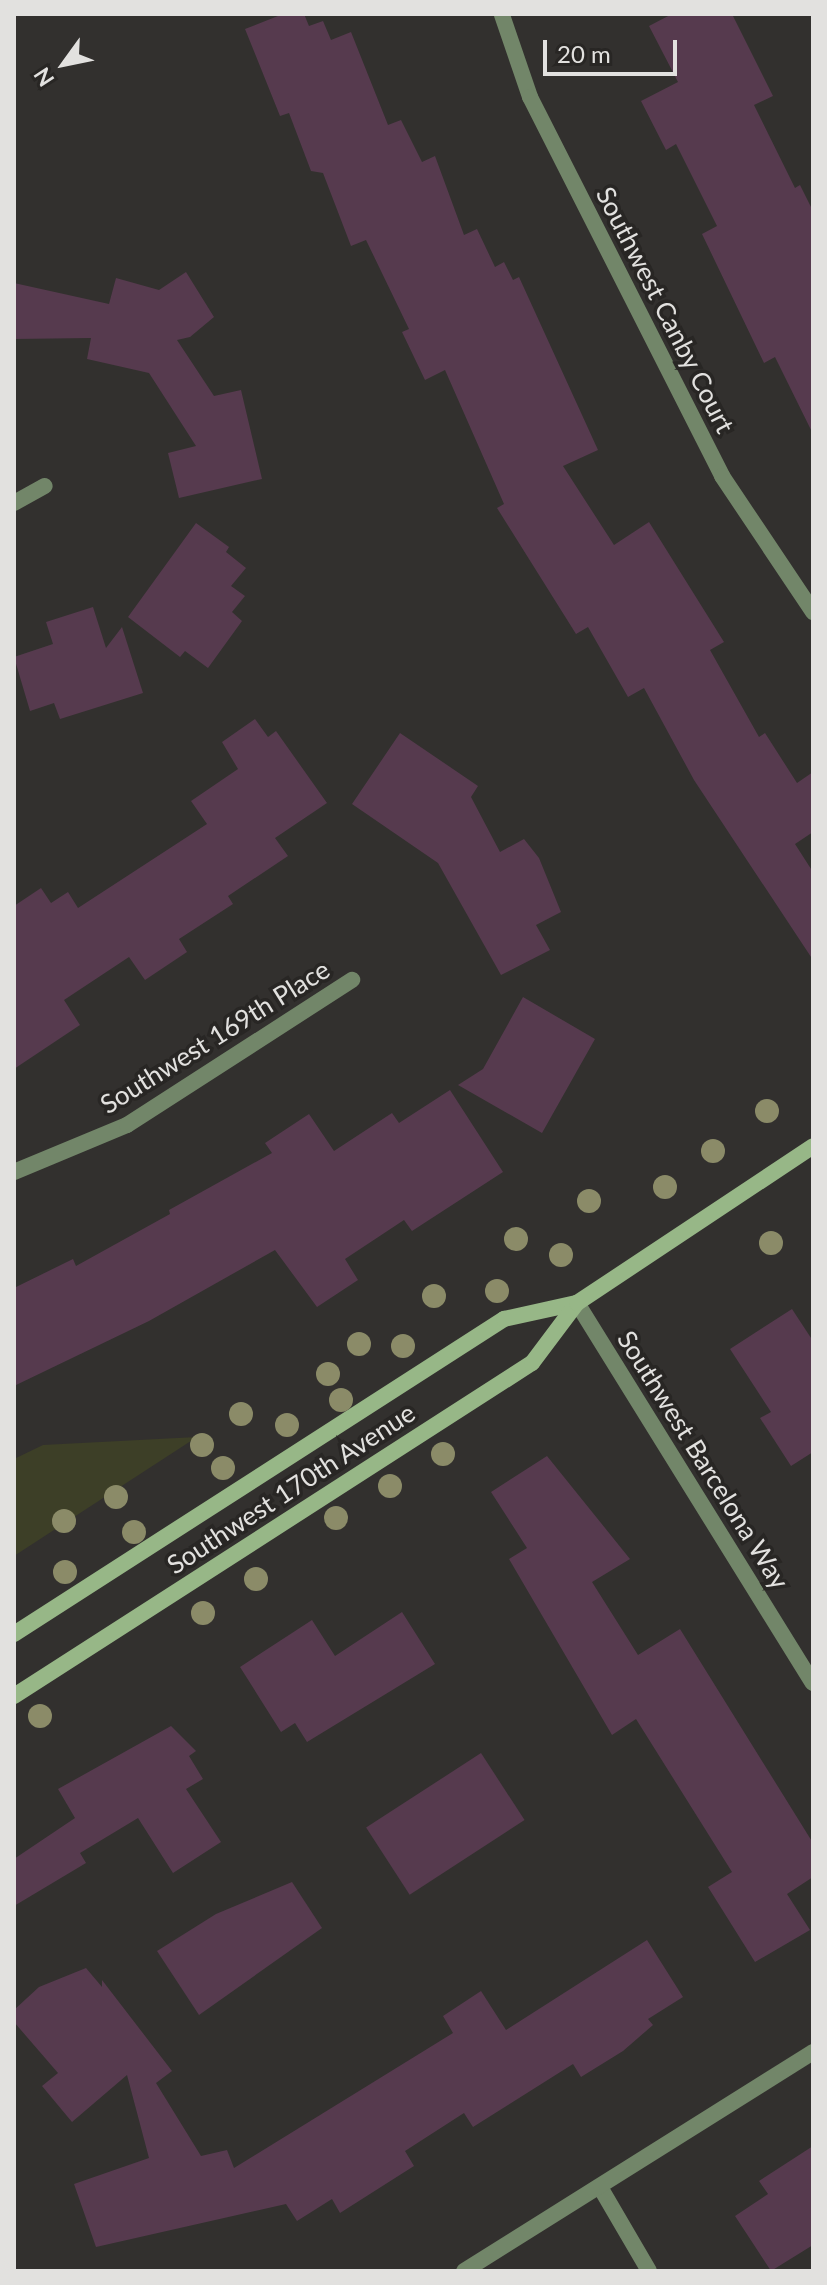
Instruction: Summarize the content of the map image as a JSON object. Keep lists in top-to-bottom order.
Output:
{
  "streets": {
    "main road": ["Southwest 170th Avenue"],
    "street": ["Southwest Canby Court", "Southwest 169th Place", "Southwest Barcelona Way"]
  },
  "crossings": [
    ["Southwest Barcelona Way", "Southwest 170th Avenue"]
  ],
  "scale_bar": "20 m",
  "north": "bottom left"
}
